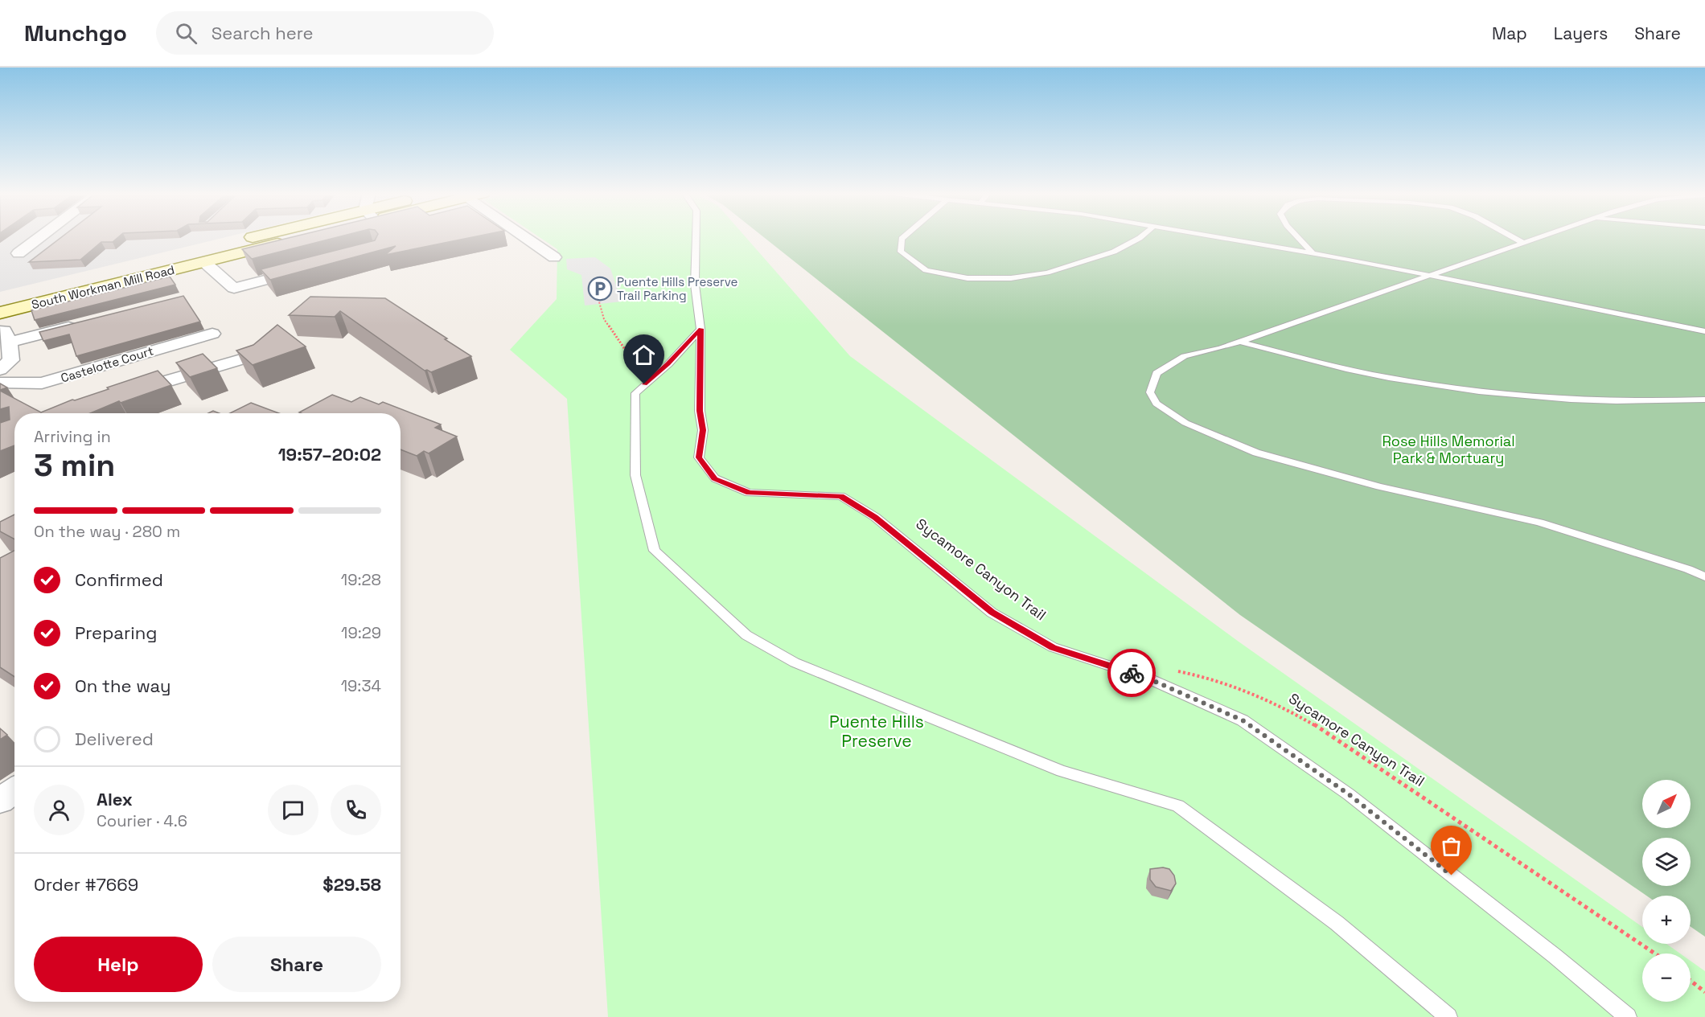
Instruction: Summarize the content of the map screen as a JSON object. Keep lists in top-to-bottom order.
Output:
{
  "streets": {
    "main road": ["South Workman Mill Road"],
    "street": ["Castelotte Court"],
    "path": ["Sycamore Canyon Trail"]
  },
  "parks": ["Rose Hills Memorial Park & Mortuary", "Puente Hills Preserve"],
  "places": {
    "parking": ["Puente Hills Preserve Trail Parking"]
  },
  "north": "top right",
  "page": {
    "header": "Munchgo",
    "search": "Search here",
    "nav": ["Map", "Layers", "Share"],
    "heading": ["3 min", "Arriving in", "19:57–20:02"],
    "panel": [
      "Alex",
      "Courier · 4.6",
      "Order #7669",
      "$29.58"
    ],
    "bar": "On the way · 280 m",
    "list": [
      ["Confirmed", "19:28"],
      ["Preparing", "19:29"],
      ["On the way", "19:34"],
      "Delivered"
    ],
    "map_buttons": ["+", "−"],
    "buttons": ["Help", "Share"]
  }
}
